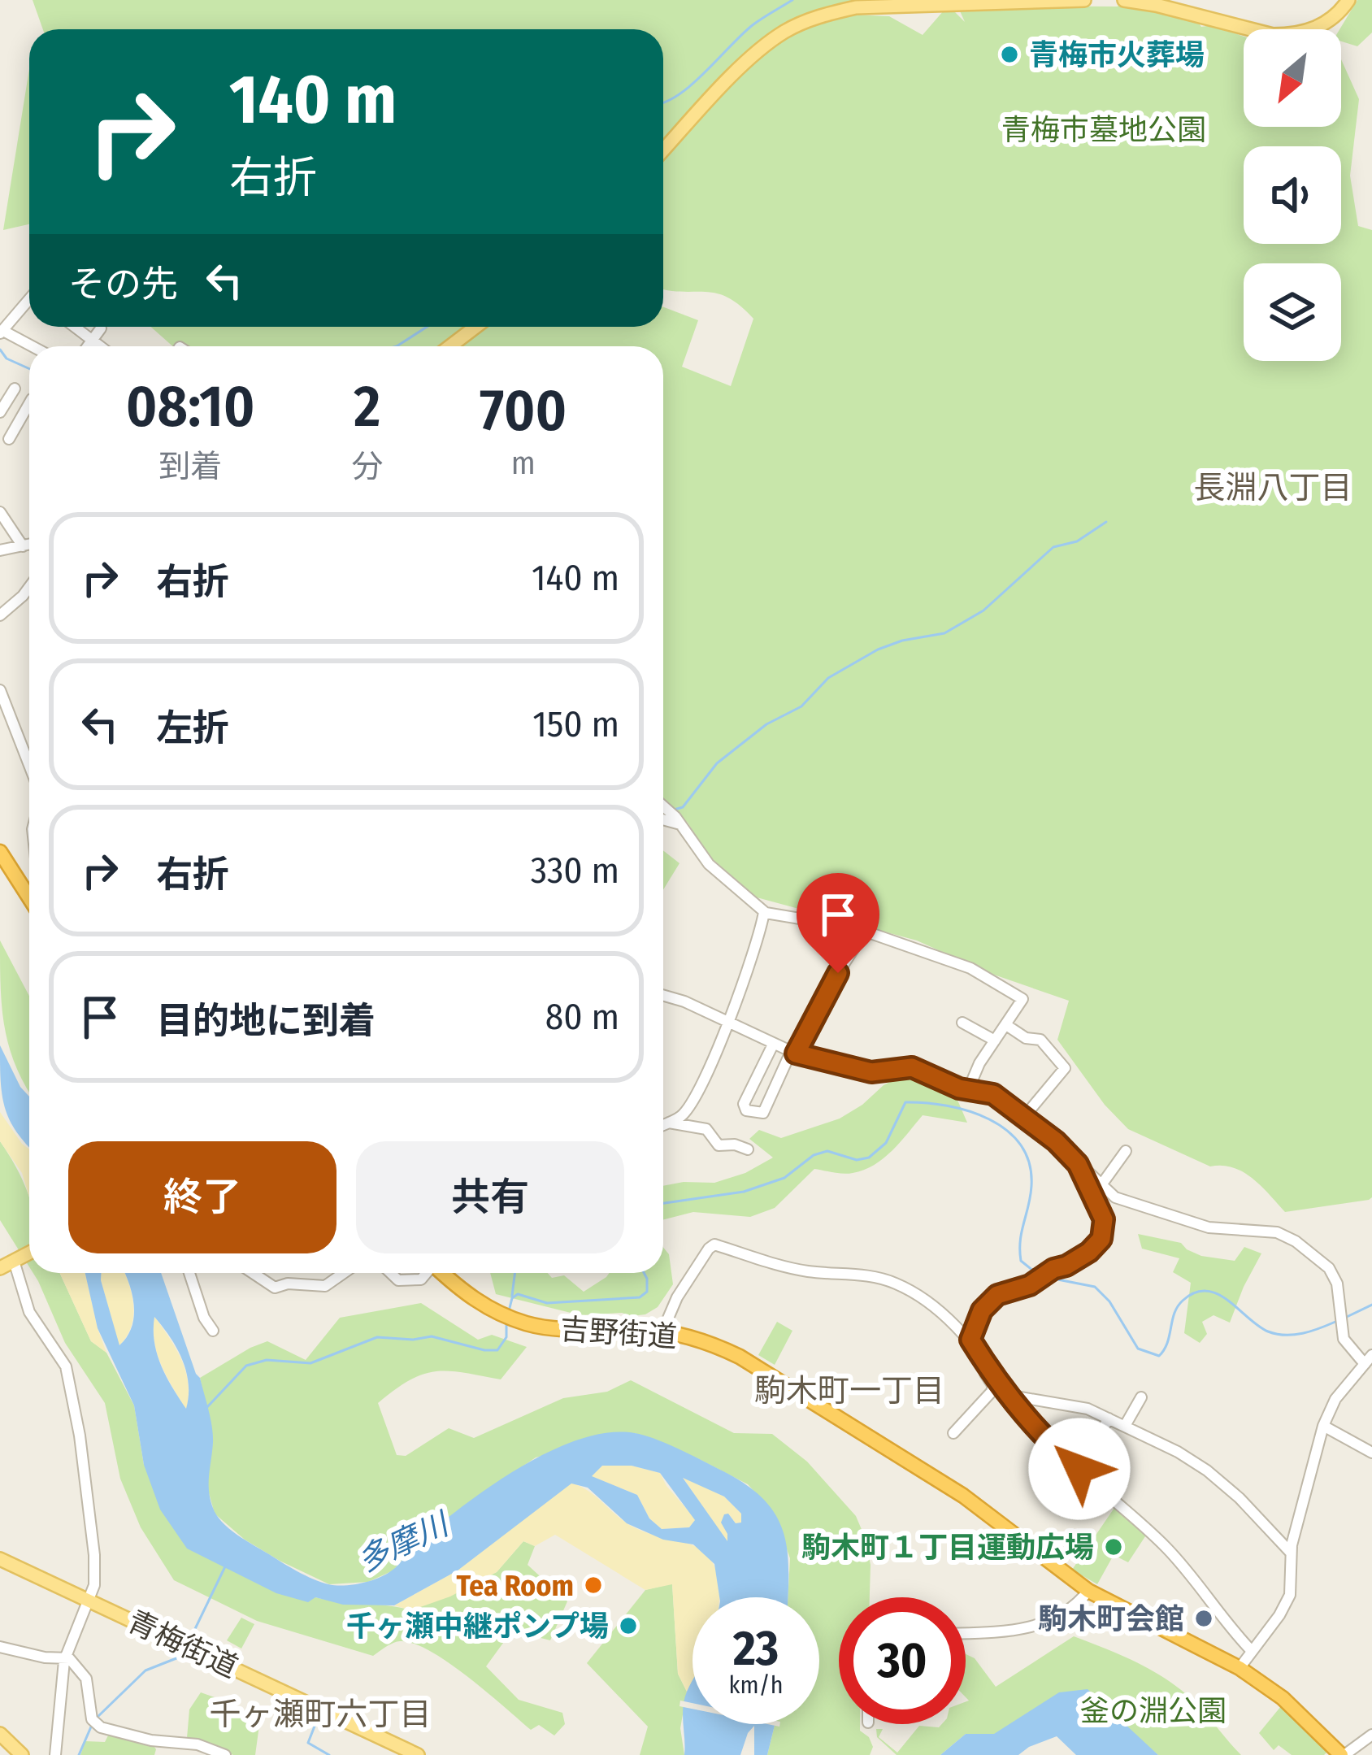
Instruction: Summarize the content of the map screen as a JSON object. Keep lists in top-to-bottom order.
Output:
{
  "streets": {
    "highway": ["吉野街道"],
    "main road": ["青梅街道"]
  },
  "districts": ["長淵八丁目", "駒木町一丁目", "千ヶ瀬町六丁目"],
  "water": ["多摩川"],
  "parks": ["青梅市墓地公園", "釜の淵公園"],
  "places": [
    "青梅市火葬場",
    "駒木町１丁目運動広場",
    "Tea Room",
    "駒木町会館",
    "千ヶ瀬中継ポンプ場"
  ],
  "north": "bottom left",
  "page": {
    "turn": ["140 m", "右折"],
    "then": "その先",
    "eta": [
      "08:10",
      "到着",
      "2",
      "分",
      "700",
      "m"
    ],
    "list": [
      {
        "name": "右折",
        "value": "140 m"
      },
      {
        "name": "左折",
        "value": "150 m"
      },
      {
        "name": "右折",
        "value": "330 m"
      },
      {
        "name": "目的地に到着",
        "value": "80 m"
      }
    ],
    "buttons": ["終了", "共有"],
    "speed": "23 km/h",
    "limit": "30"
  }
}
